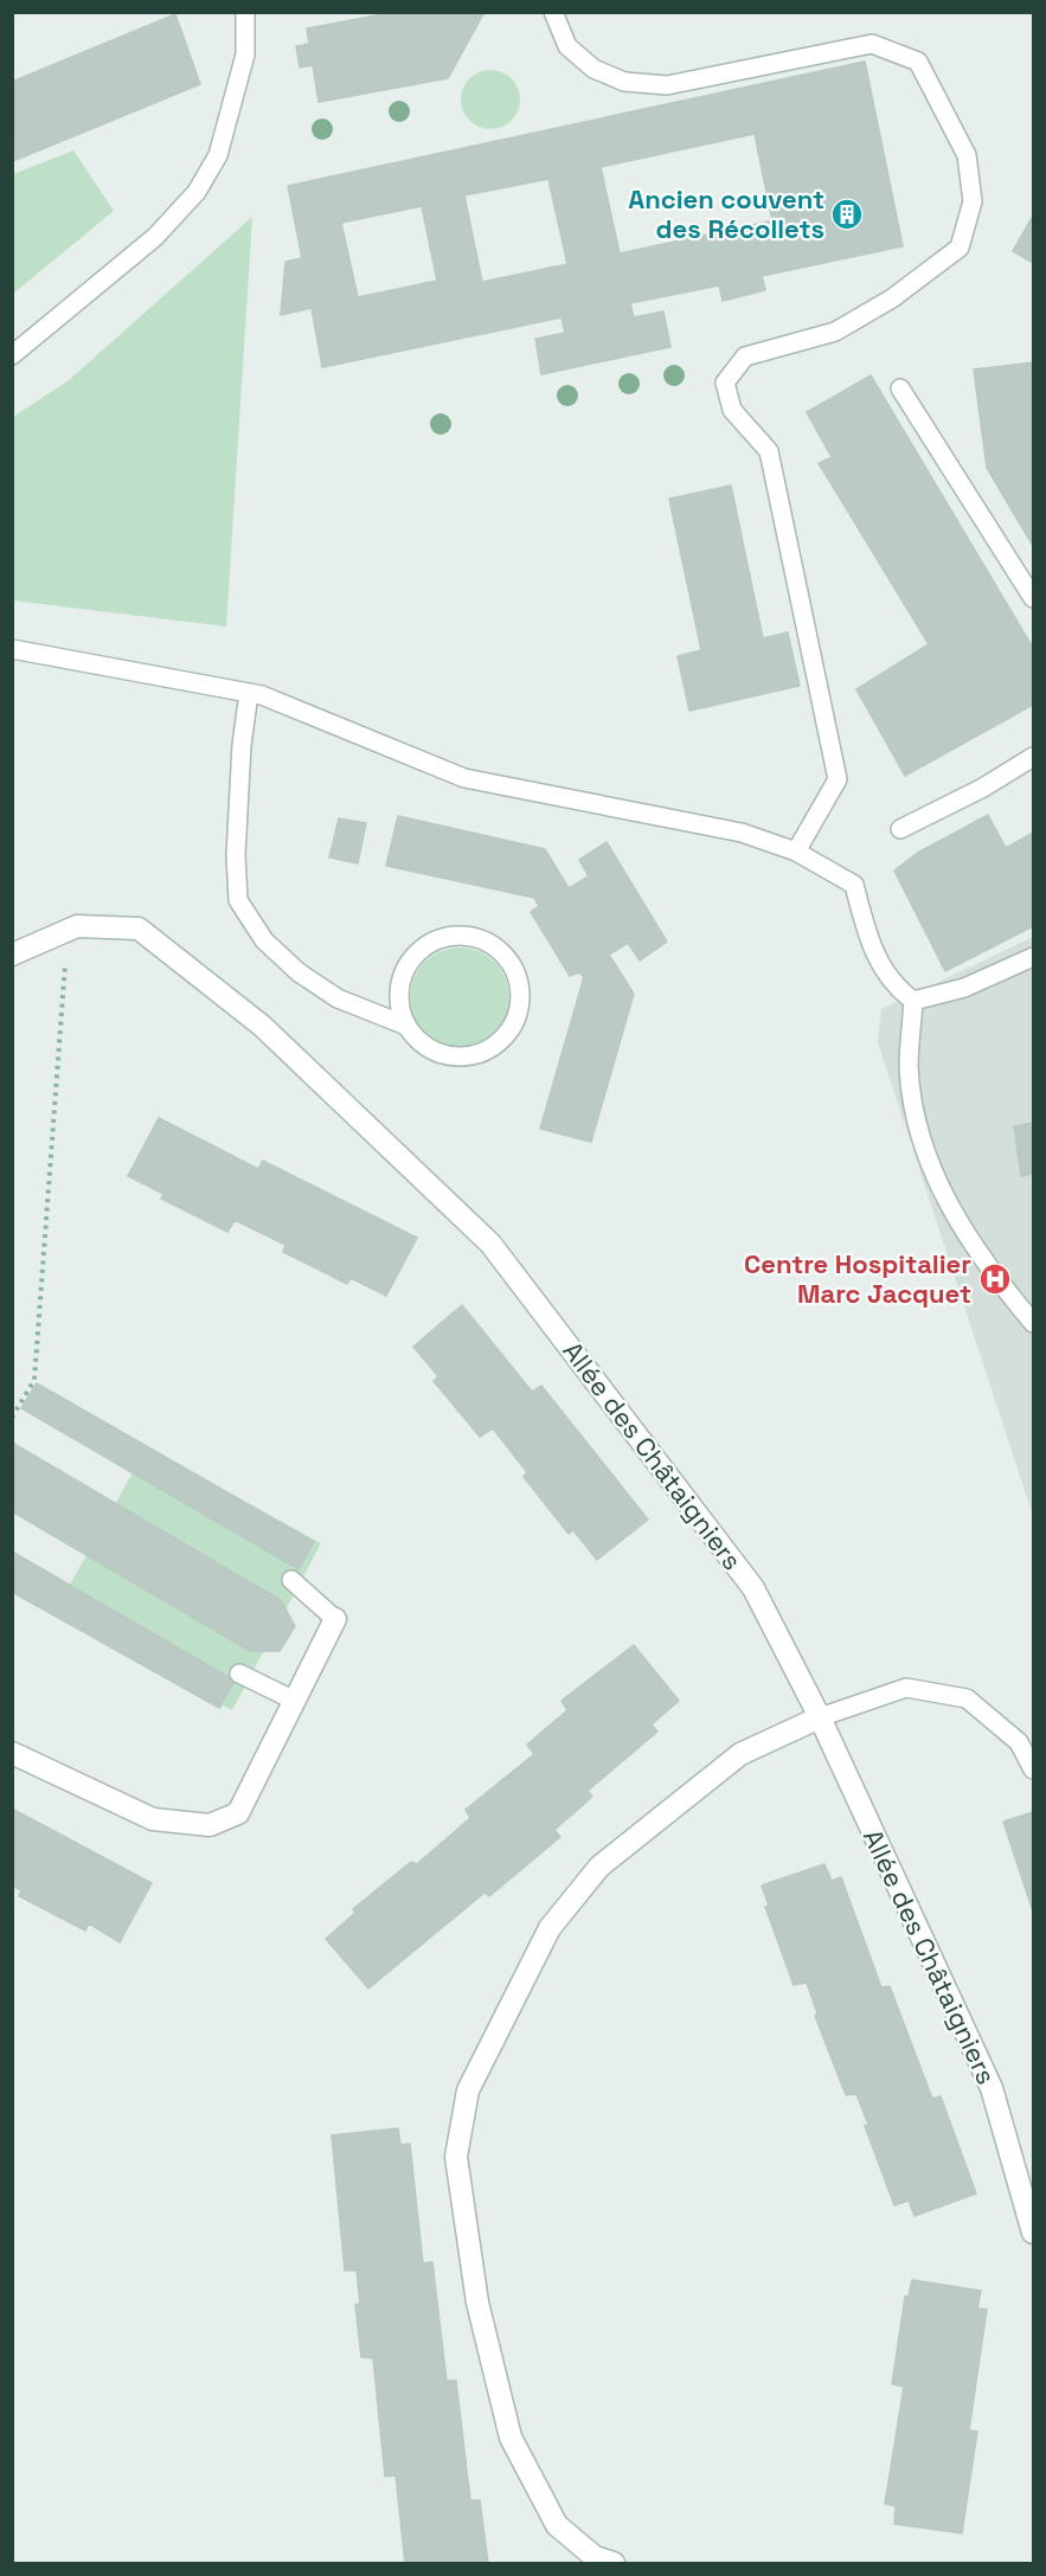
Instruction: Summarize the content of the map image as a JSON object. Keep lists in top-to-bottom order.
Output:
{
  "streets": {
    "street": ["Allée des Châtaigniers"]
  },
  "places": {
    "building": ["Ancien couvent des Récollets"],
    "hospital": ["Centre Hospitalier Marc Jacquet"]
  }
}
